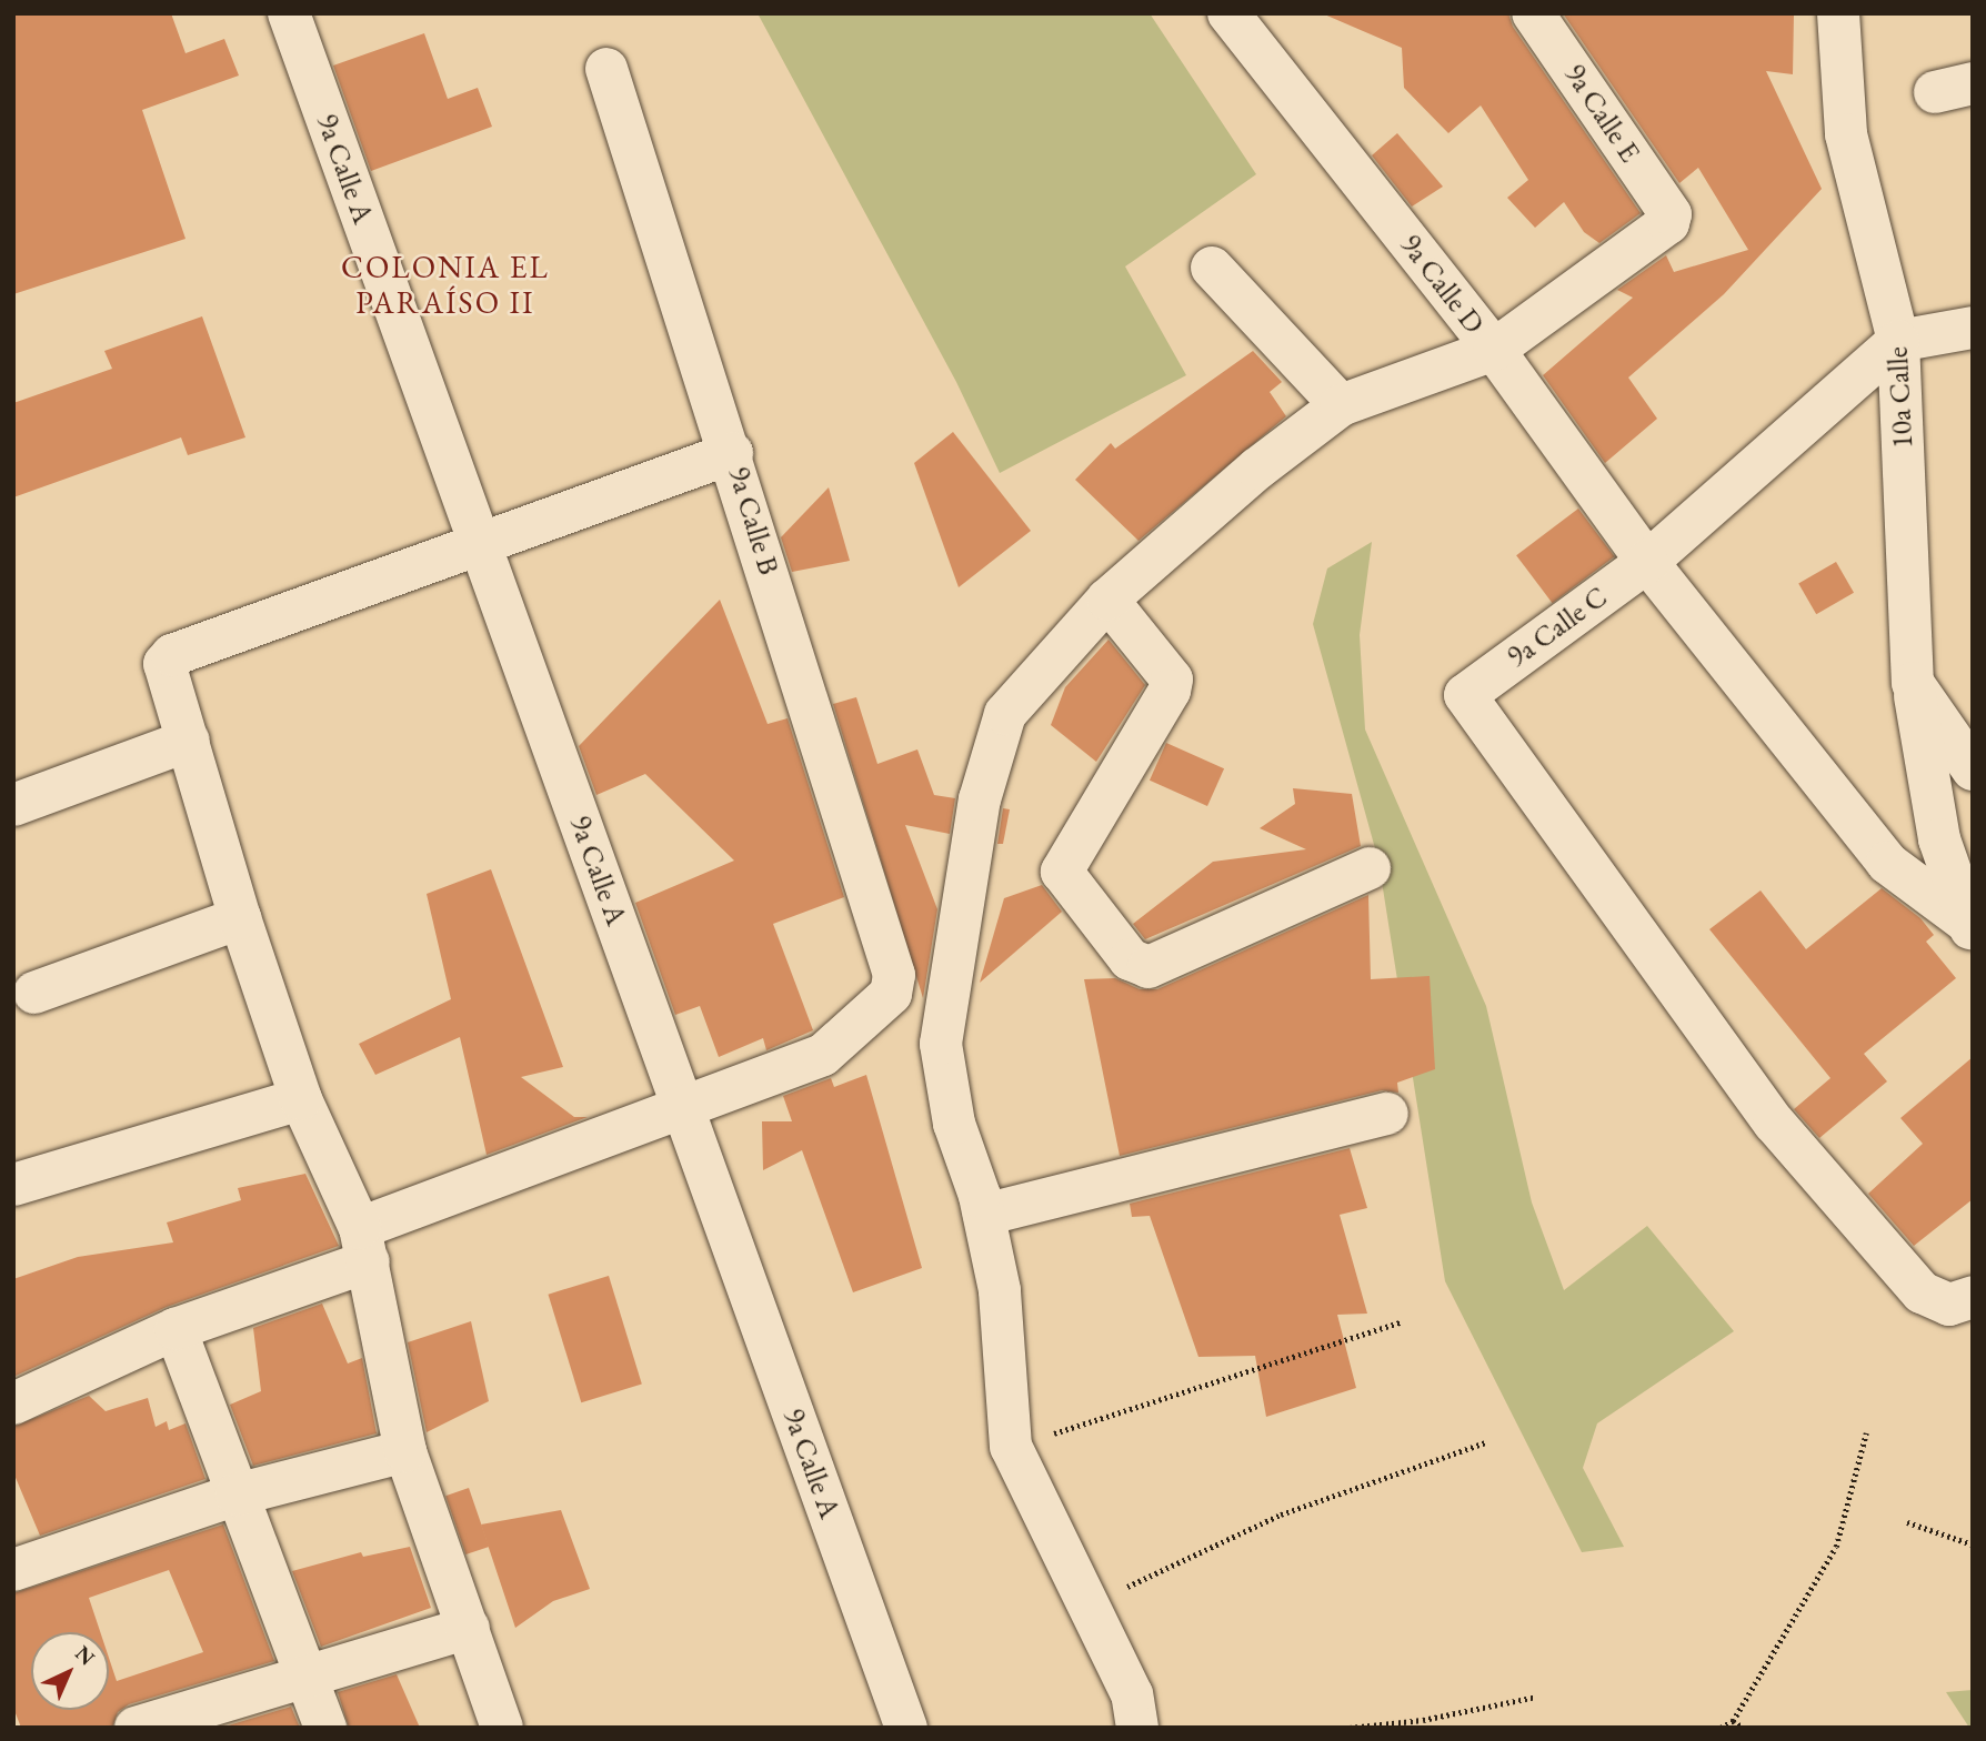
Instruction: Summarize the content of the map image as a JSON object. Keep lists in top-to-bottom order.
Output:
{
  "streets": {
    "street": [
      "9a Calle E",
      "9a Calle A",
      "9a Calle D",
      "10a Calle",
      "9a Calle B",
      "9a Calle C"
    ]
  },
  "crossings": [
    ["9a Calle E", "9a Calle D"],
    ["9a Calle A", "9a Calle B"],
    ["9a Calle D", "10a Calle"],
    ["9a Calle D", "9a Calle C"],
    ["10a Calle", "9a Calle C"]
  ],
  "districts": ["COLONIA EL PARAÍSO II"],
  "north": "top right"
}
